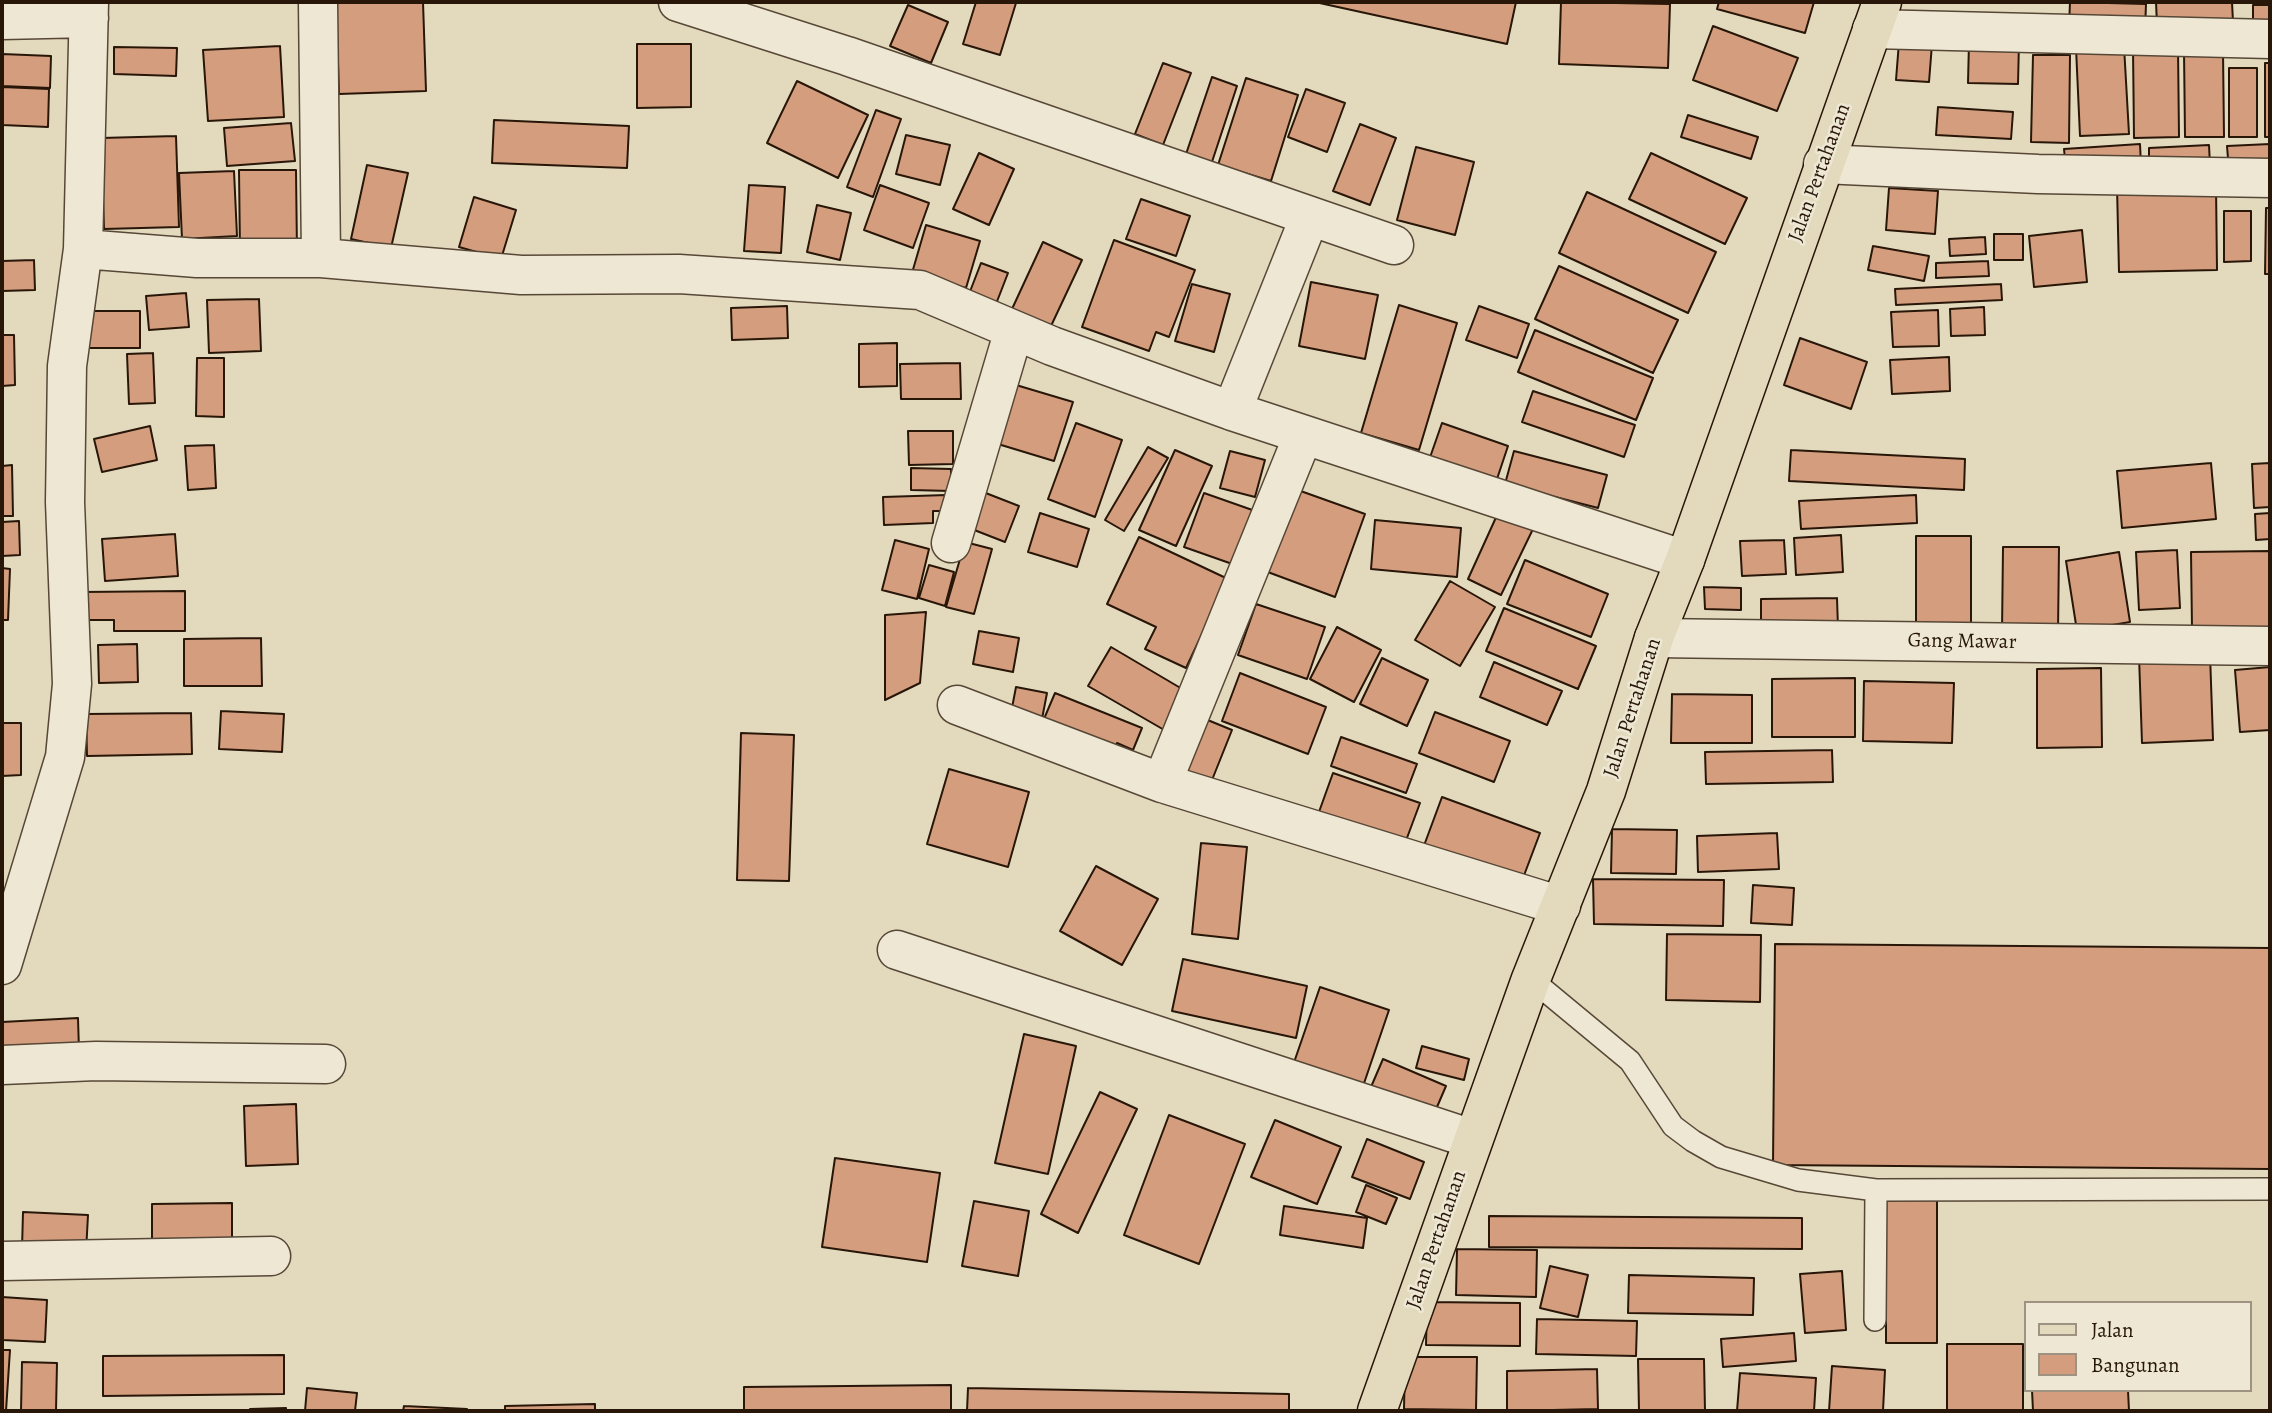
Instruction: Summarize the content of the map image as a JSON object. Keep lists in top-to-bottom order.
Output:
{
  "streets": {
    "main road": ["Jalan Pertahanan"],
    "street": ["Gang Mawar"]
  },
  "crossings": [
    ["Jalan Pertahanan", "Gang Mawar"]
  ],
  "legend": ["Jalan", "Bangunan"]
}
